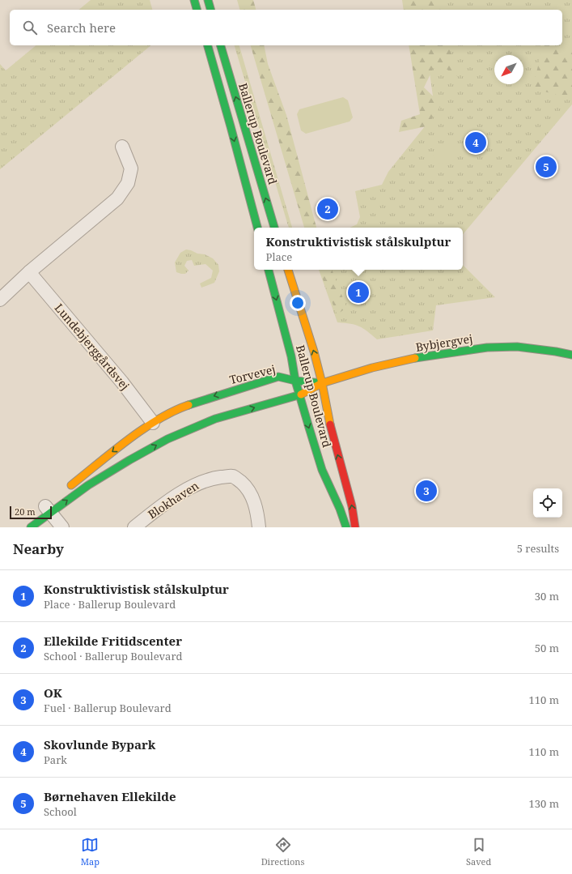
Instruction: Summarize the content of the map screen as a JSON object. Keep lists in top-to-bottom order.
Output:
{
  "streets": {
    "street": [
      "Ballerup Boulevard",
      "Bybjergvej",
      "Lundebjerggårdsvej",
      "Torvevej",
      "Blokhaven"
    ]
  },
  "crossings": [
    ["Ballerup Boulevard", "Bybjergvej"],
    ["Ballerup Boulevard", "Torvevej"],
    ["Bybjergvej", "Torvevej"],
    ["Lundebjerggårdsvej", "Torvevej"]
  ],
  "scale_bar": "20 m",
  "north": "bottom left",
  "page": {
    "search": "Search here",
    "pins": [
      "4",
      "5",
      "2",
      "1",
      "3"
    ],
    "popup": ["Konstruktivistisk stålskulptur", "Place"],
    "scale": "20 m",
    "heading": ["Nearby", "5 results"],
    "list": [
      {
        "mark": "1",
        "name": "Konstruktivistisk stålskulptur",
        "note": "Place · Ballerup Boulevard",
        "value": "30 m"
      },
      {
        "mark": "2",
        "name": "Ellekilde Fritidscenter",
        "note": "School · Ballerup Boulevard",
        "value": "50 m"
      },
      {
        "mark": "3",
        "name": "OK",
        "note": "Fuel · Ballerup Boulevard",
        "value": "110 m"
      },
      {
        "mark": "4",
        "name": "Skovlunde Bypark",
        "note": "Park",
        "value": "110 m"
      },
      {
        "mark": "5",
        "name": "Børnehaven Ellekilde",
        "note": "School",
        "value": "130 m"
      }
    ],
    "nav": ["Map", "Directions", "Saved"]
  }
}
